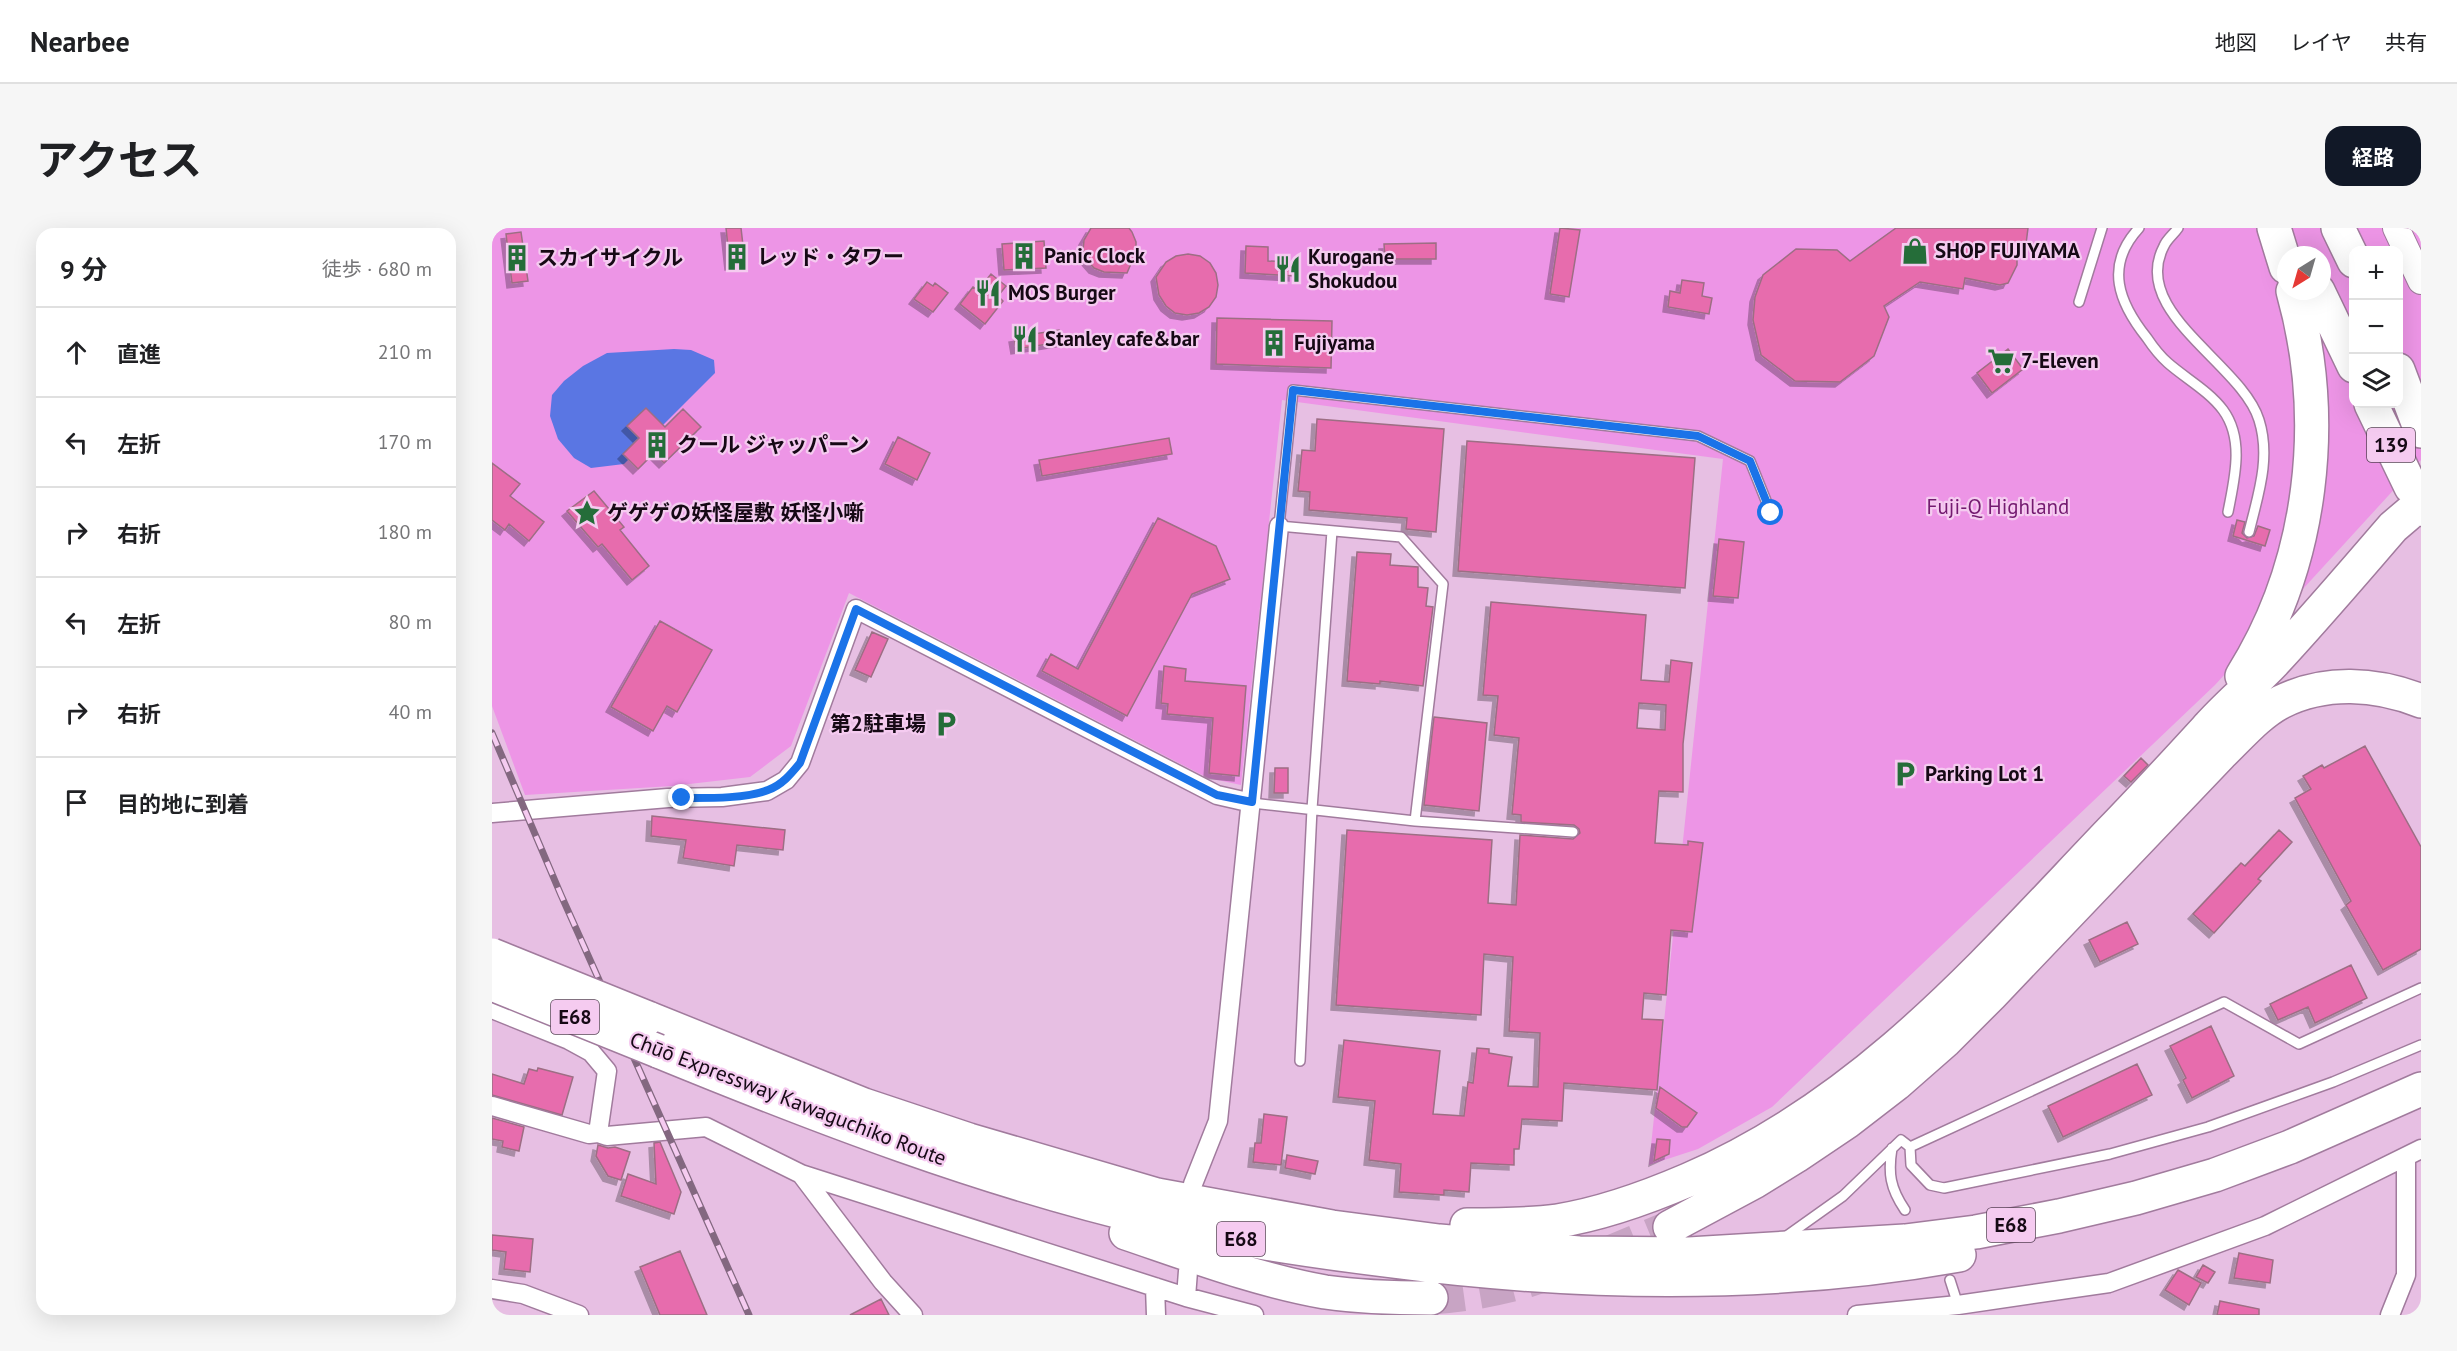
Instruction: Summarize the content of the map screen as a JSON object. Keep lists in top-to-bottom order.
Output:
{
  "streets": {
    "highway": ["139", "E68", "Chūō Expressway Kawaguchiko Route"]
  },
  "parks": ["Fuji-Q Highland"],
  "places": {
    "shop": ["SHOP FUJIYAMA"],
    "building": [
      "Panic Clock",
      "レッド・タワー",
      "スカイサイクル",
      "Fujiyama",
      "クール ジャッパーン"
    ],
    "restaurant": ["Kurogane Shokudou", "MOS Burger", "Stanley cafe&bar"],
    "supermarket": ["7-Eleven"],
    "place": ["ゲゲゲの妖怪屋敷 妖怪小噺"],
    "parking": ["第2駐車場", "Parking Lot 1"]
  },
  "north": "bottom left",
  "page": {
    "header": "Nearbee",
    "nav": ["地図", "レイヤ", "共有"],
    "title": "アクセス",
    "buttons": "経路",
    "heading": ["9 分", "徒歩 · 680 m"],
    "map_buttons": ["+", "−"],
    "list": [
      ["直進", "210 m"],
      ["左折", "170 m"],
      ["右折", "180 m"],
      ["左折", "80 m"],
      ["右折", "40 m"],
      "目的地に到着"
    ]
  }
}
